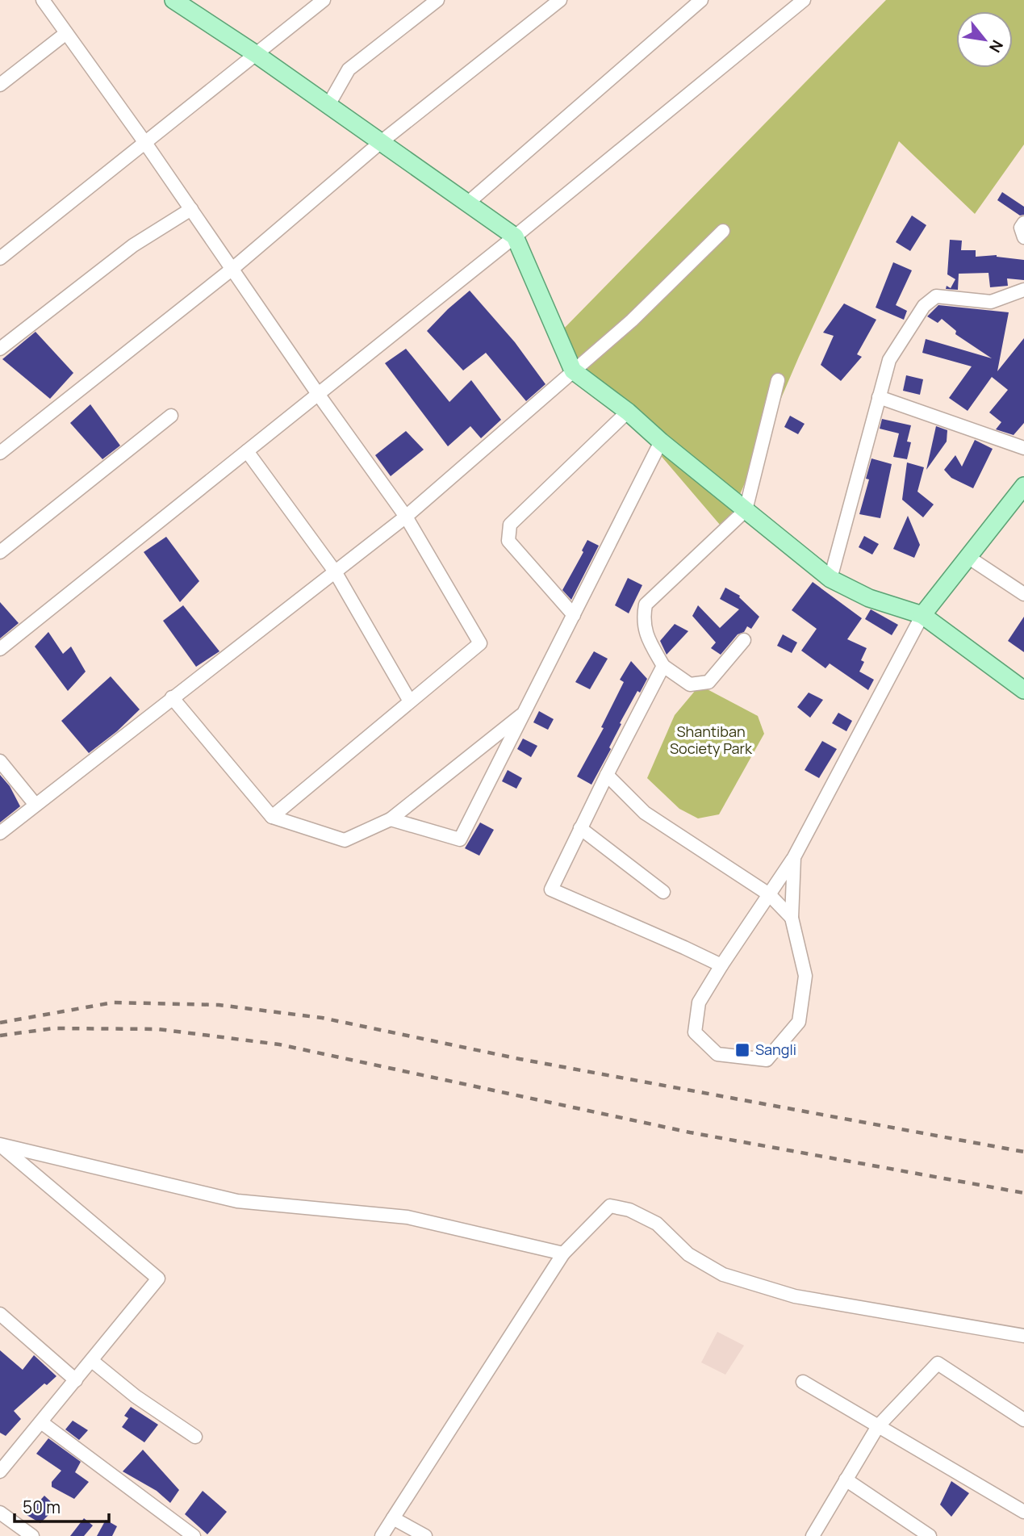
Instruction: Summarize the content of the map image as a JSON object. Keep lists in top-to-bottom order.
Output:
{
  "parks": ["Shantiban Society Park"],
  "places": {
    "transit": ["Sangli"]
  },
  "scale_bar": "50 m",
  "north": "bottom right"
}
